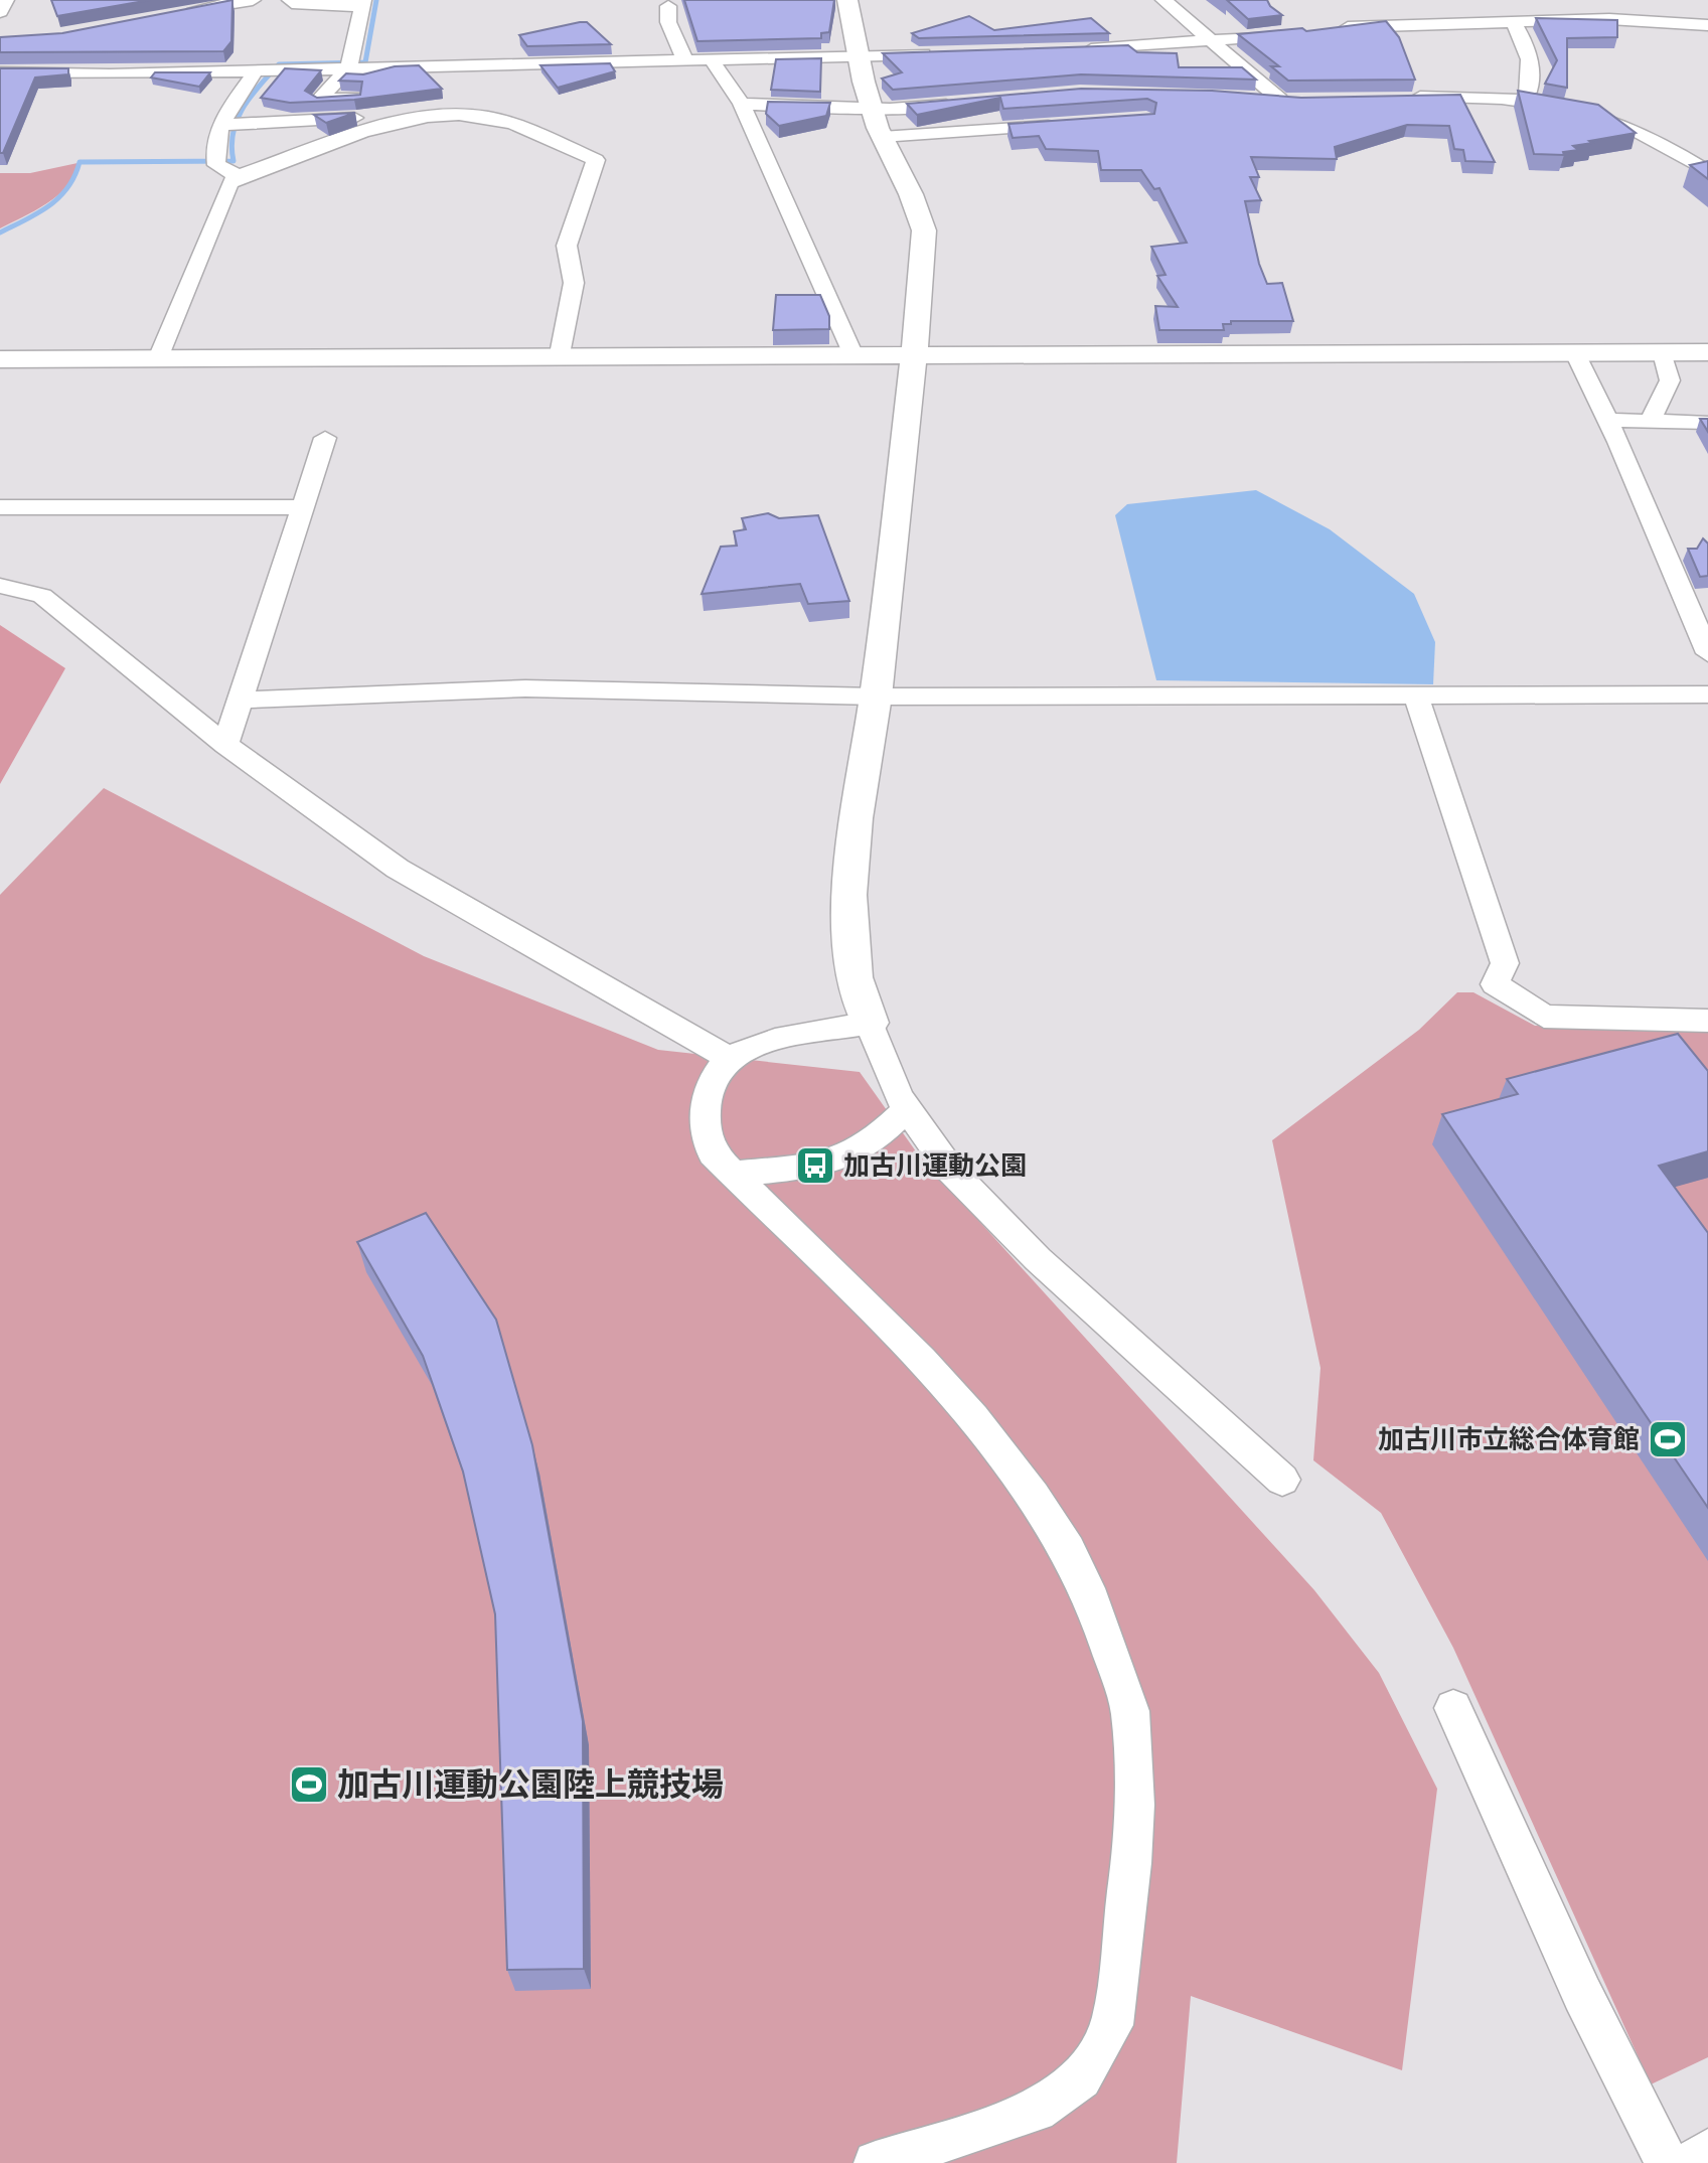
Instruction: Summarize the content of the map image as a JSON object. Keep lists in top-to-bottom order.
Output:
{
  "places": {
    "bus stop": ["加古川運動公園"],
    "sports": ["加古川市立総合体育館", "加古川運動公園陸上競技場"]
  }
}
